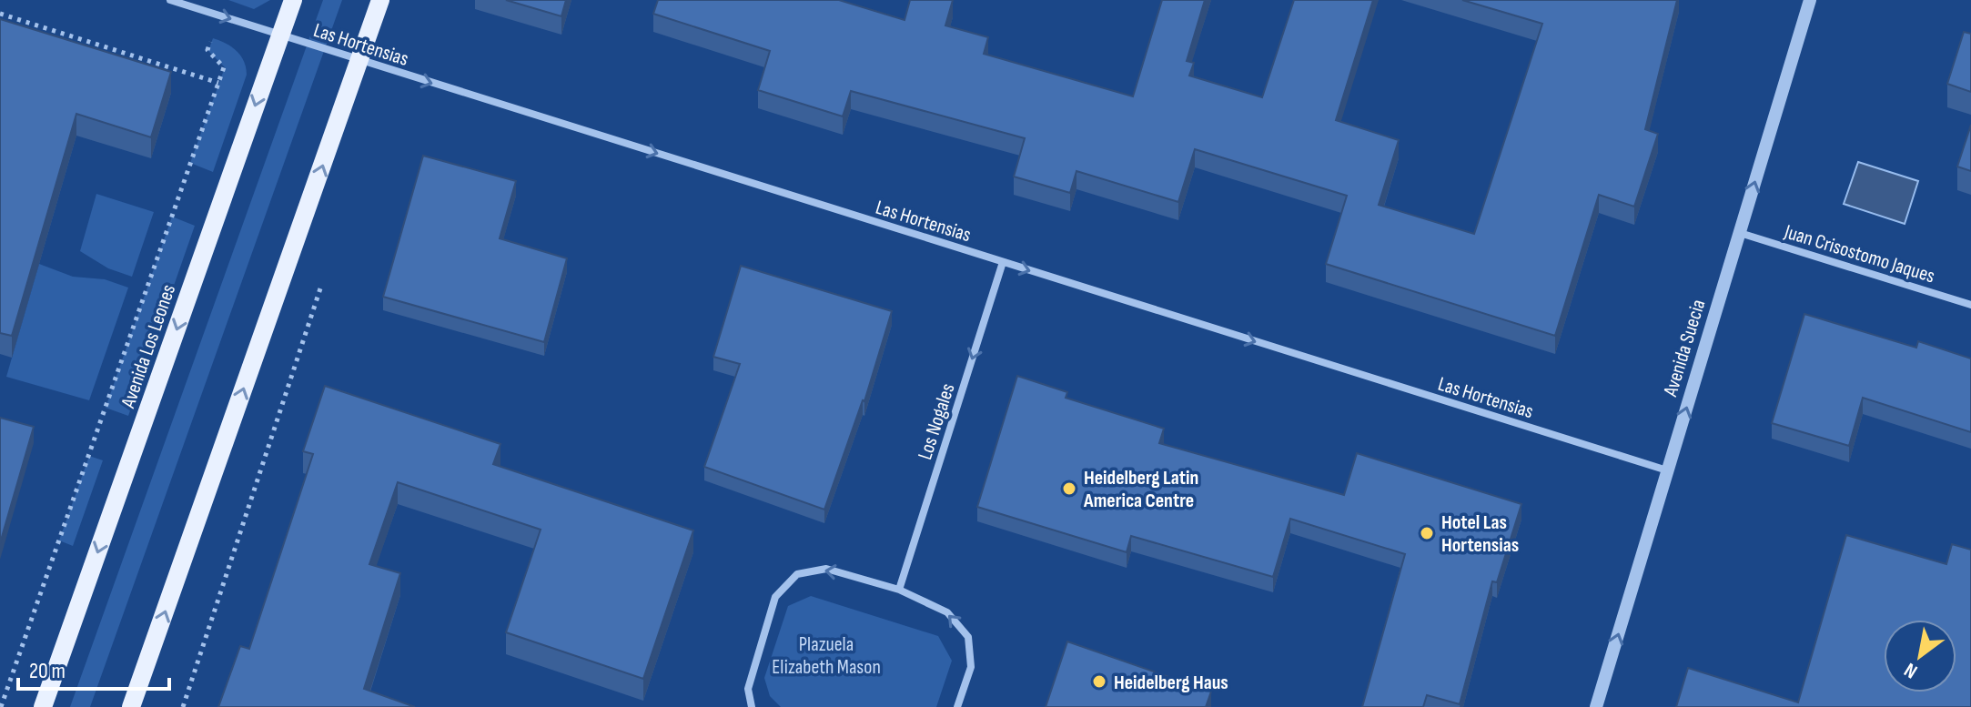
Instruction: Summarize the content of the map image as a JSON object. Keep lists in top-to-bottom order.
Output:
{
  "streets": {
    "main road": ["Avenida Los Leones"],
    "street": [
      "Las Hortensias",
      "Juan Crisostomo Jaques",
      "Avenida Suecia",
      "Los Nogales"
    ]
  },
  "crossings": [
    ["Las Hortensias", "Avenida Los Leones"],
    ["Las Hortensias", "Avenida Suecia"],
    ["Las Hortensias", "Los Nogales"],
    ["Juan Crisostomo Jaques", "Avenida Suecia"]
  ],
  "one_way": ["Las Hortensias", "Avenida Suecia", "Los Nogales"],
  "parks": ["Plazuela Elizabeth Mason"],
  "places": ["Heidelberg Latin America Centre", "Hotel Las Hortensias", "Heidelberg Haus"],
  "scale_bar": "20 m",
  "north": "bottom left"
}
